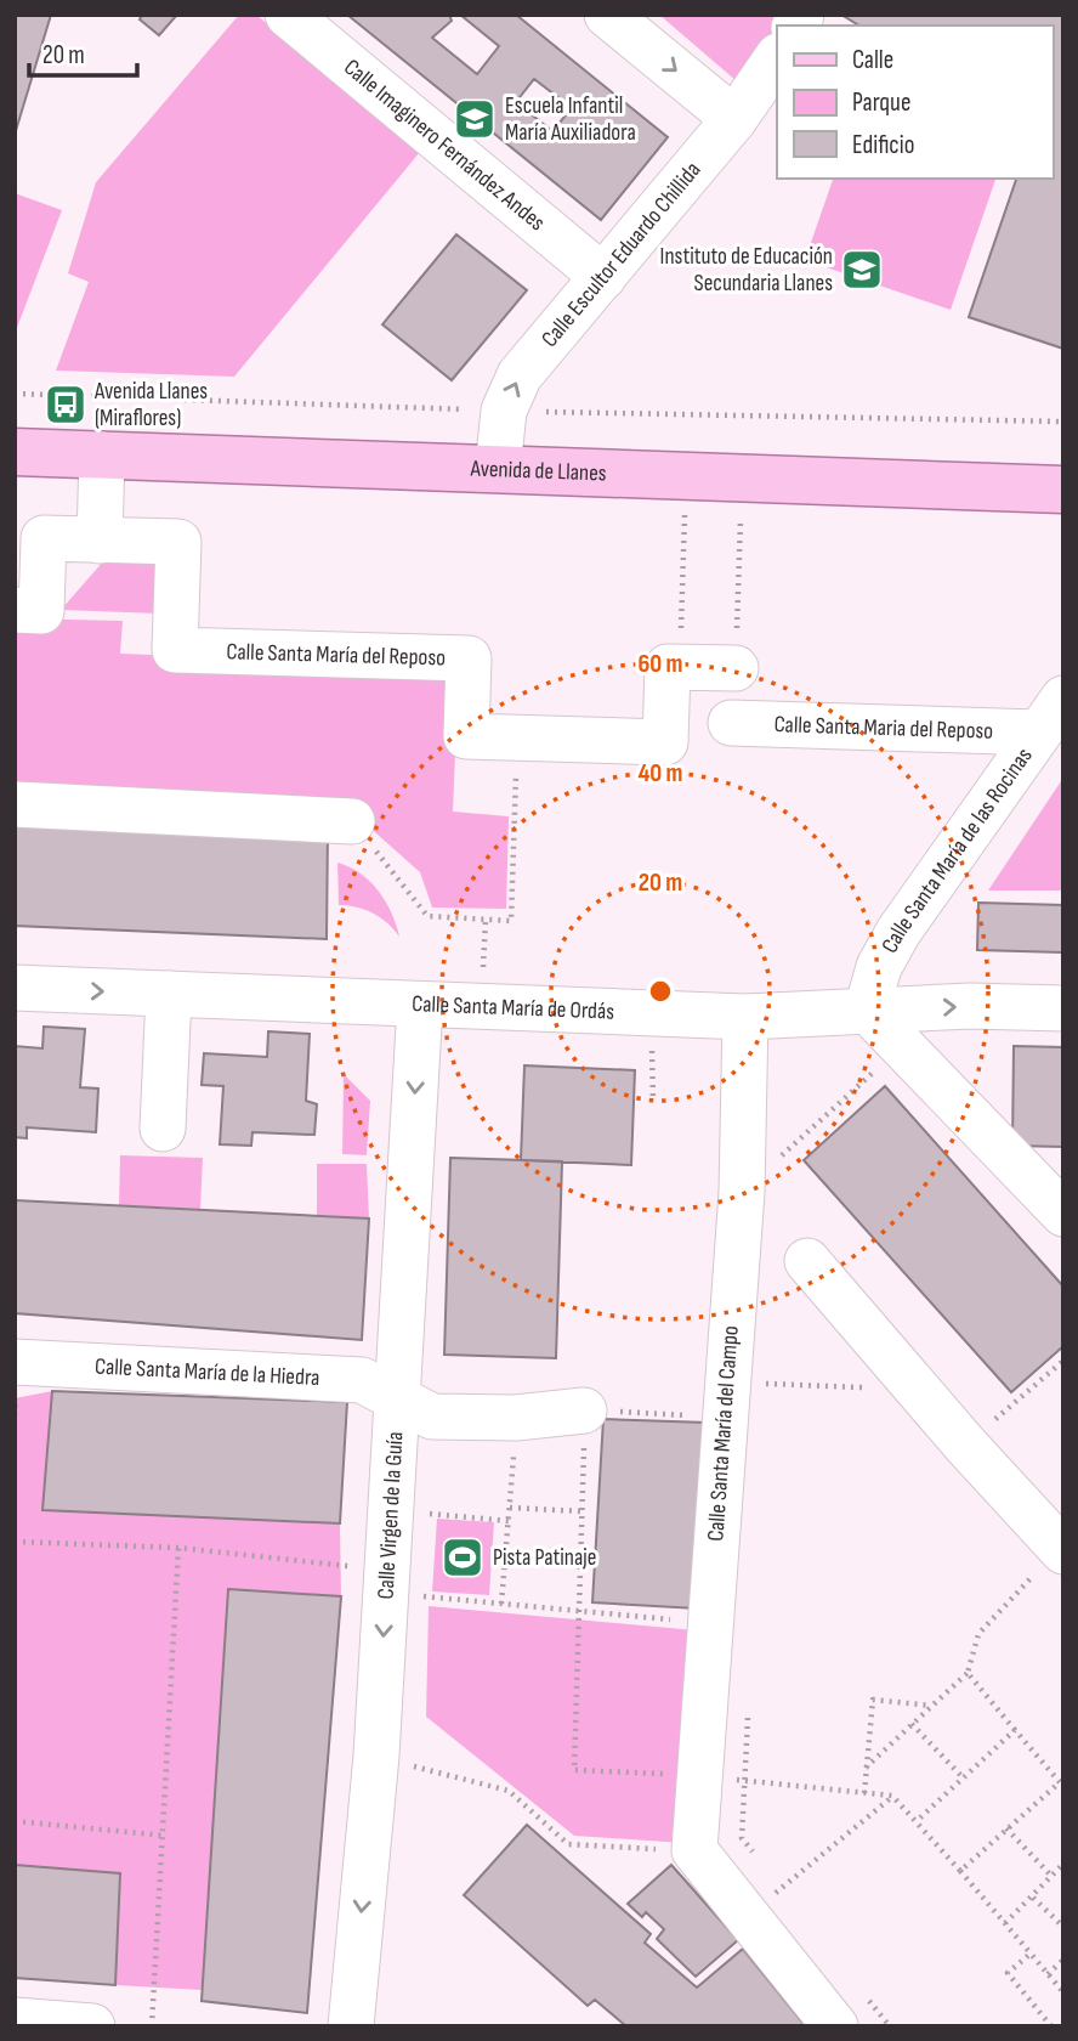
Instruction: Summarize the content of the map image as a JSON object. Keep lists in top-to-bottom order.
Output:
{
  "streets": {
    "main road": ["Avenida de Llanes"],
    "street": [
      "Calle Imaginero Fernández Andes",
      "Calle Escultor Eduardo Chillida",
      "Calle Santa María del Reposo",
      "Calle Santa Maria del Reposo",
      "Calle Santa María de las Rocinas",
      "Calle Santa María de Ordás",
      "Calle Santa María de la Hiedra",
      "Calle Santa María del Campo",
      "Calle Virgen de la Guía"
    ]
  },
  "crossings": [
    ["Calle Imaginero Fernández Andes", "Calle Escultor Eduardo Chillida"],
    ["Calle Escultor Eduardo Chillida", "Avenida de Llanes"],
    ["Calle Santa Maria del Reposo", "Calle Santa María de las Rocinas"],
    ["Calle Santa María de las Rocinas", "Calle Santa María de Ordás"],
    ["Calle Santa María de Ordás", "Calle Santa María del Campo"],
    ["Calle Santa María de Ordás", "Calle Virgen de la Guía"],
    ["Calle Santa María de la Hiedra", "Calle Virgen de la Guía"]
  ],
  "one_way": ["Calle Escultor Eduardo Chillida", "Calle Virgen de la Guía"],
  "places": {
    "school or university": ["Escuela Infantil María Auxiliadora", "Instituto de Educación Secundaria Llanes"],
    "bus stop": ["Avenida Llanes (Miraflores)"],
    "sports": ["Pista Patinaje"]
  },
  "legend": ["Calle", "Parque", "Edificio"],
  "scale_bar": "20 m",
  "rings": ["60 m", "40 m", "20 m"]
}
